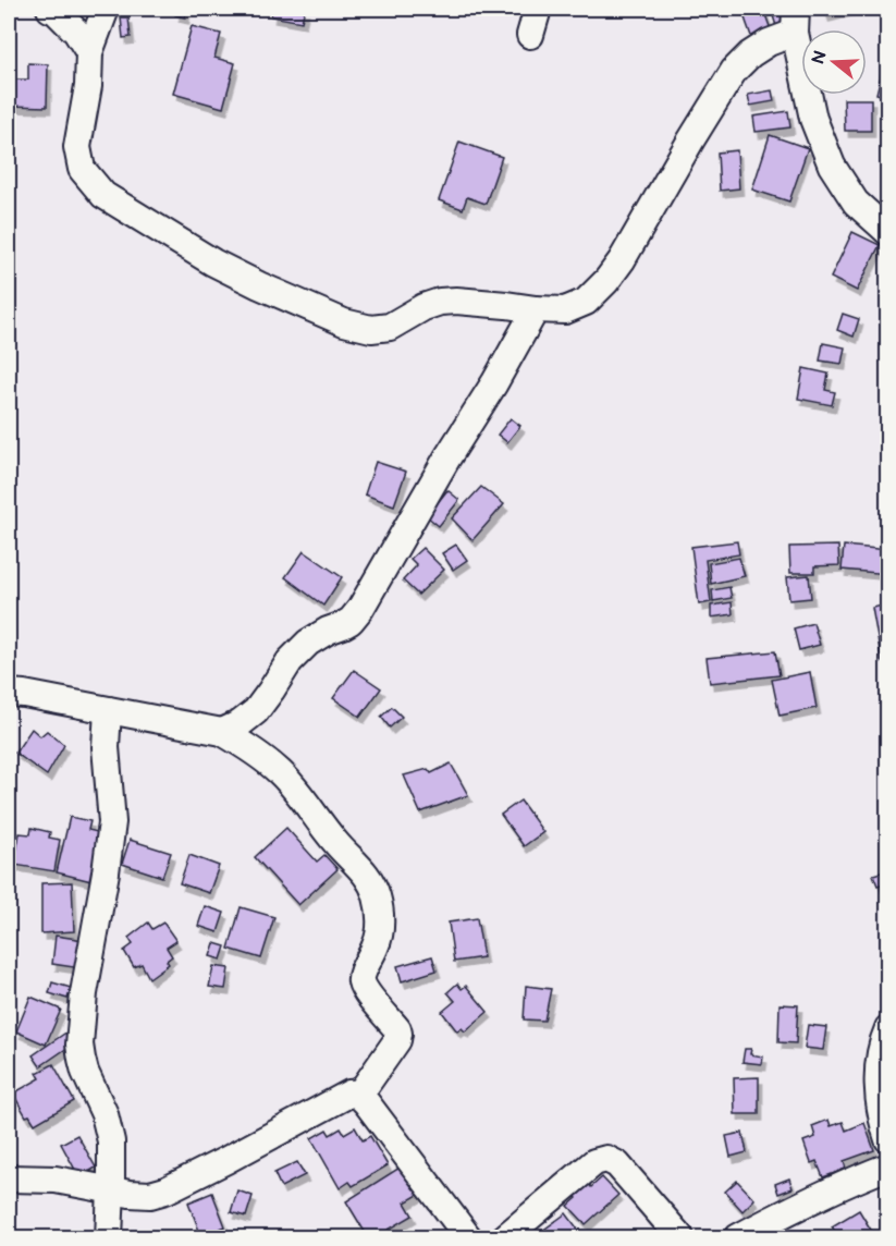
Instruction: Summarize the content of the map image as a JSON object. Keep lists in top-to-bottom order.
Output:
{
  "north": "left"
}
